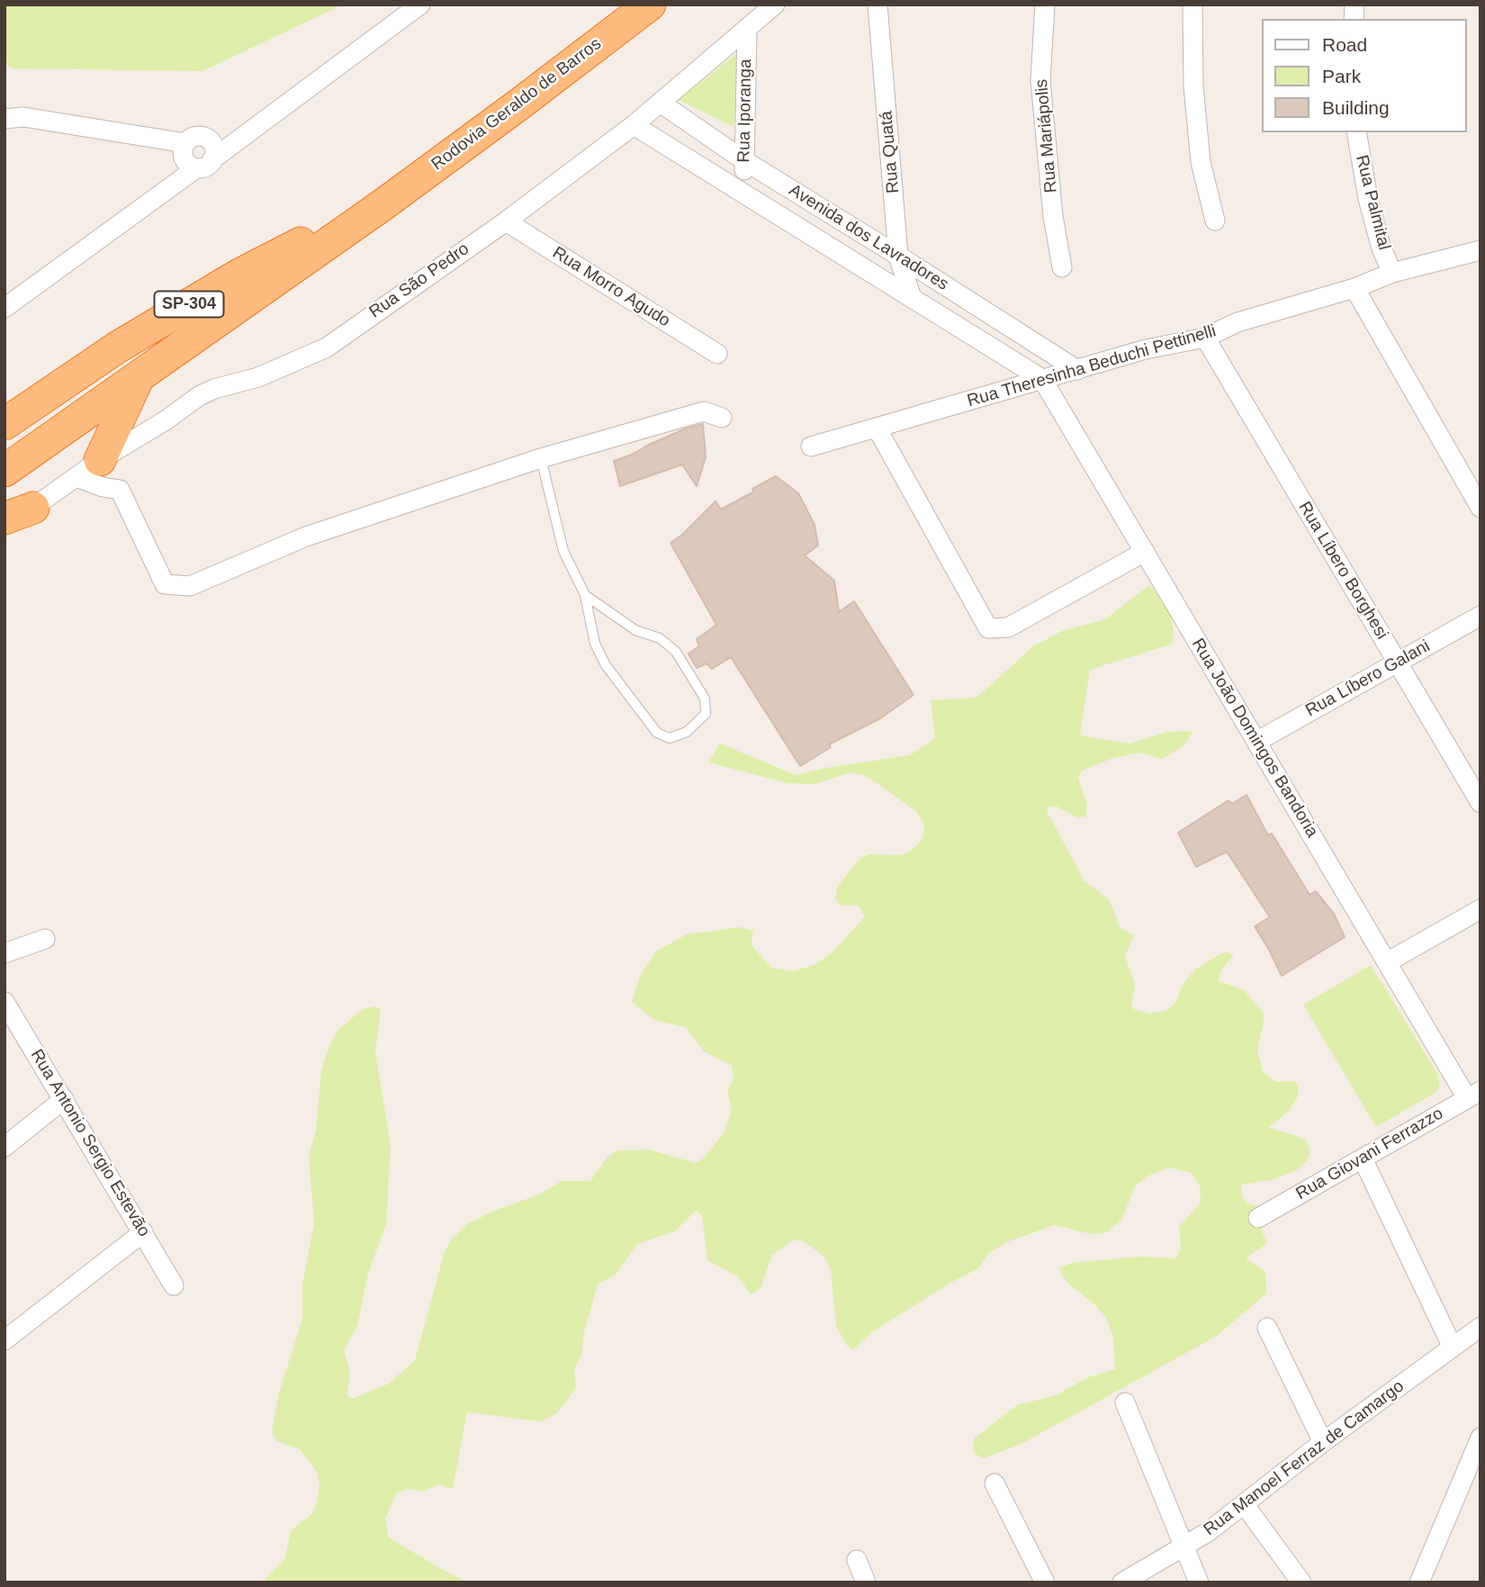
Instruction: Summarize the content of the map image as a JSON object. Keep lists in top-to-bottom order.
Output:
{
  "streets": {
    "highway": ["Rodovia Geraldo de Barros", "SP-304"],
    "street": [
      "Rua Iporanga",
      "Rua Mariápolis",
      "Rua Quatá",
      "Rua Palmital",
      "Avenida dos Lavradores",
      "Rua São Pedro",
      "Rua Morro Agudo",
      "Rua Theresinha Beduchi Pettinelli",
      "Rua Líbero Borghesi",
      "Rua Líbero Galani",
      "Rua João Domingos Bandoria",
      "Rua Antonio Sergio Estevão",
      "Rua Giovani Ferrazzo",
      "Rua Manoel Ferraz de Camargo"
    ]
  },
  "crossings": [
    ["Rua Iporanga", "Avenida dos Lavradores"],
    ["Rua Iporanga", "Rua São Pedro"],
    ["Rua Quatá", "Avenida dos Lavradores"],
    ["Rua Palmital", "Rua Theresinha Beduchi Pettinelli"],
    ["Avenida dos Lavradores", "Rua São Pedro"],
    ["Avenida dos Lavradores", "Rua Theresinha Beduchi Pettinelli"],
    ["Avenida dos Lavradores", "Rua João Domingos Bandoria"],
    ["Rua São Pedro", "Rua Morro Agudo"],
    ["Rua Theresinha Beduchi Pettinelli", "Rua Líbero Borghesi"],
    ["Rua Theresinha Beduchi Pettinelli", "Rua João Domingos Bandoria"],
    ["Rua Líbero Borghesi", "Rua Líbero Galani"],
    ["Rua Líbero Galani", "Rua João Domingos Bandoria"],
    ["Rua João Domingos Bandoria", "Rua Giovani Ferrazzo"]
  ],
  "legend": ["Road", "Park", "Building"]
}
